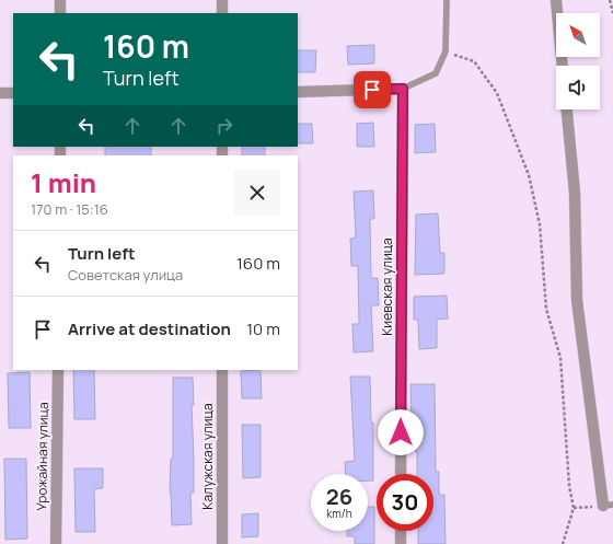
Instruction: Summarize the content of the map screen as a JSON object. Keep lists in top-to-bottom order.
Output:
{
  "streets": {
    "street": ["Киевская улица", "Урожайная улица", "Калужская улица"]
  },
  "north": "top left",
  "page": {
    "turn": ["160 m", "Turn left"],
    "heading": ["1 min", "170 m · 15:16"],
    "list": [
      {
        "name": "Turn left",
        "note": "Советская улица",
        "value": "160 m"
      },
      {
        "name": "Arrive at destination",
        "value": "10 m"
      }
    ],
    "speed": "26 km/h",
    "limit": "30"
  }
}
